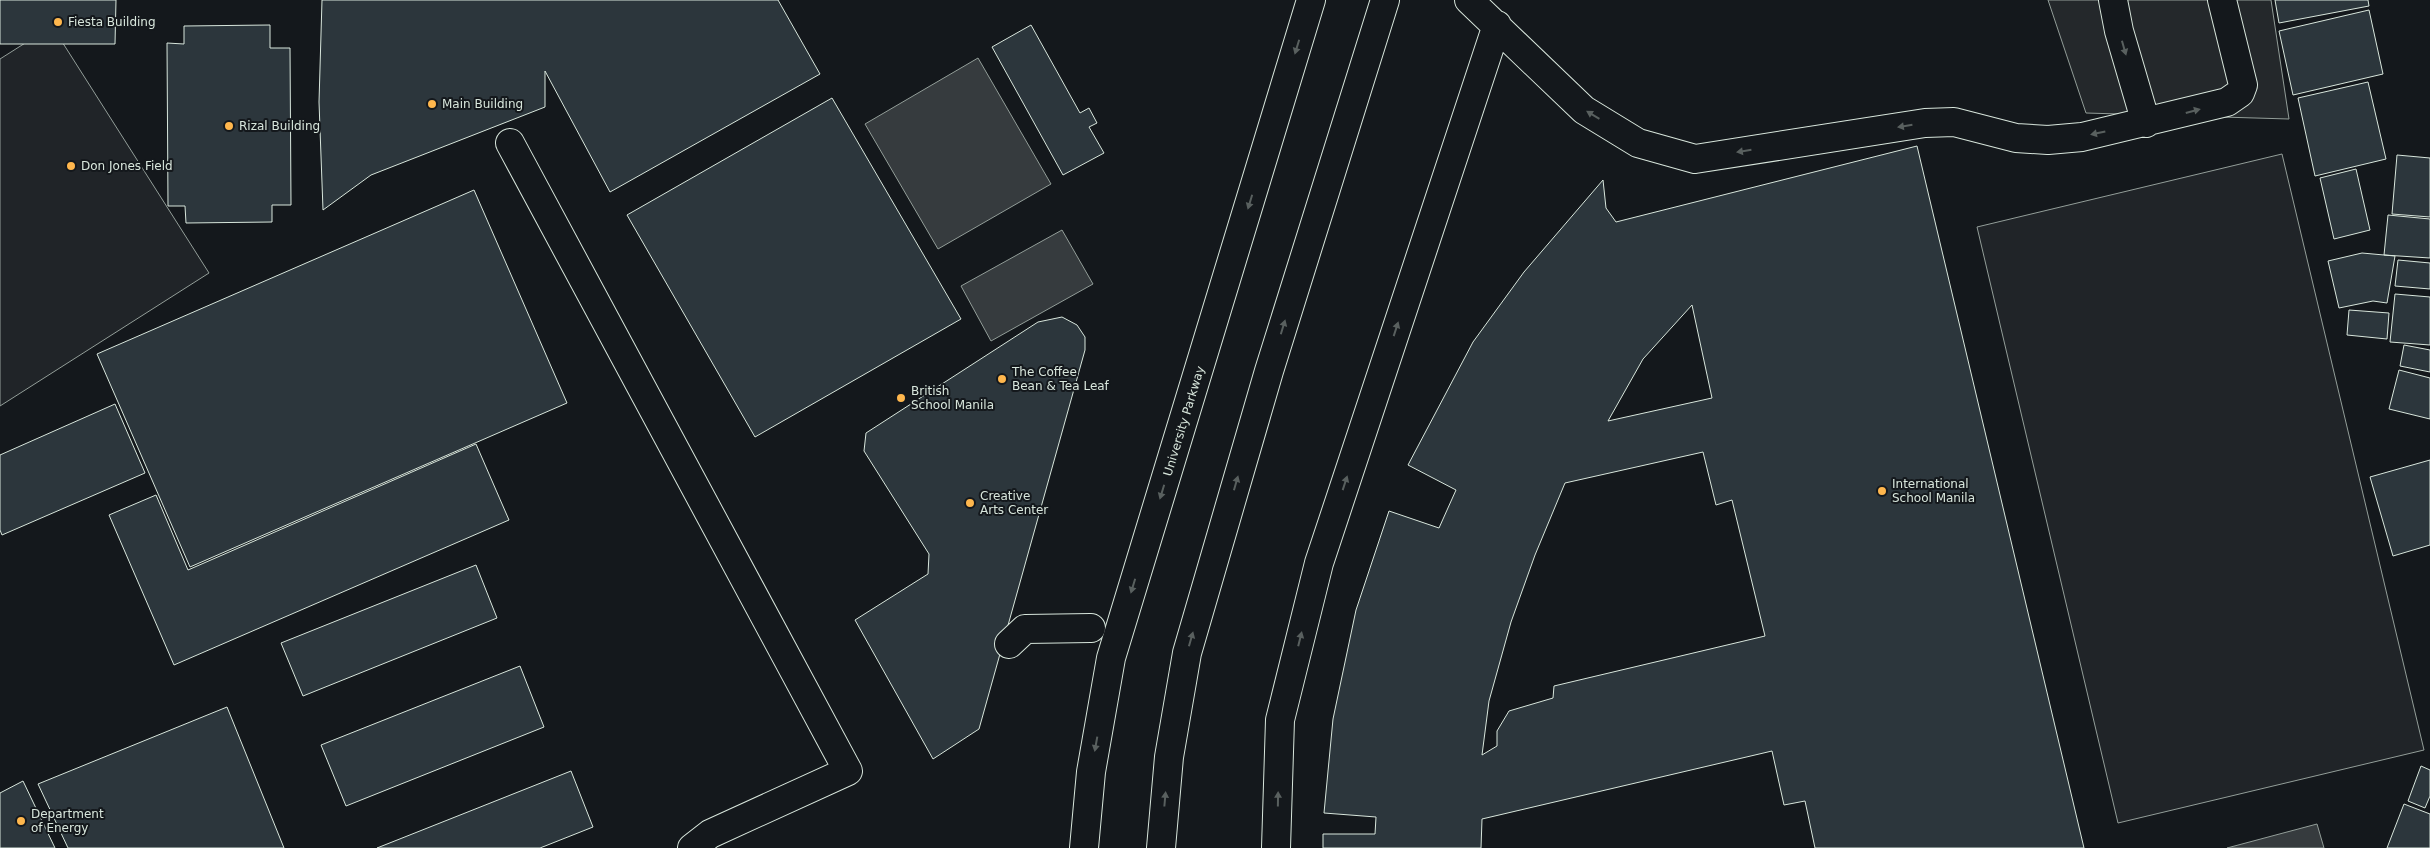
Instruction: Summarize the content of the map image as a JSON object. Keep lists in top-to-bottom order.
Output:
{
  "streets": {
    "main road": ["University Parkway"]
  },
  "places": [
    "Fiesta Building",
    "Main Building",
    "Rizal Building",
    "Don Jones Field",
    "The Coffee Bean & Tea Leaf",
    "British School Manila",
    "International School Manila",
    "Creative Arts Center",
    "Department of Energy"
  ]
}
